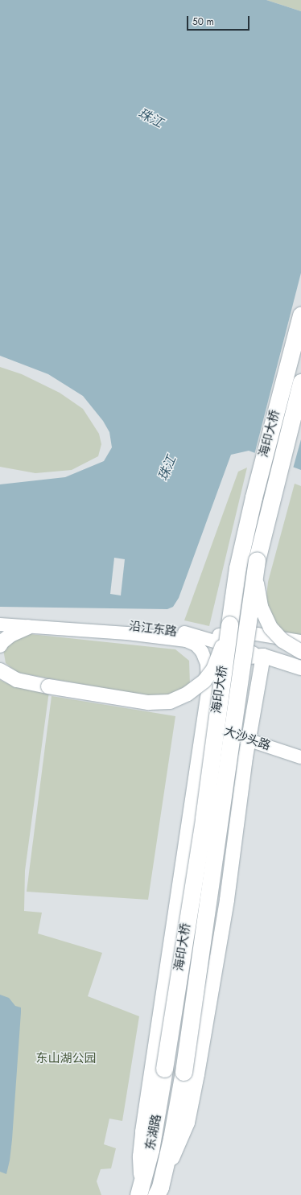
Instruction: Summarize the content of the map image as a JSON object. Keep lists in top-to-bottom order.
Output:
{
  "streets": {
    "highway": ["海印大桥", "东湖路"],
    "main road": ["沿江东路", "大沙头路"]
  },
  "crossings": [
    ["海印大桥", "东湖路"],
    ["沿江东路", "大沙头路"]
  ],
  "water": ["珠江"],
  "parks": ["东山湖公园"],
  "scale_bar": "50 m"
}
